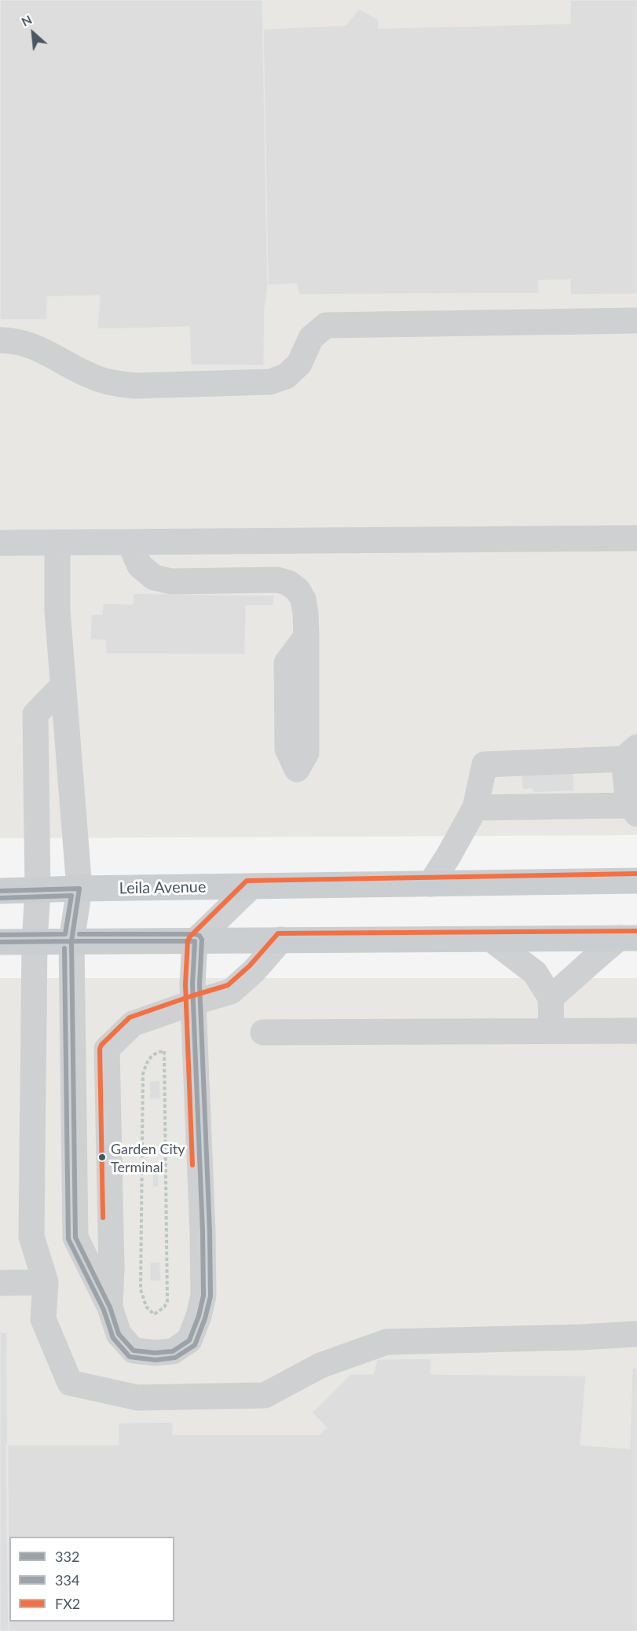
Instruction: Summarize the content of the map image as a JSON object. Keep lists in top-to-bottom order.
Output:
{
  "streets": {
    "main road": ["Leila Avenue"]
  },
  "places": ["Garden City Terminal"],
  "lines": ["transit line FX2", "transit line 332", "transit line 334"],
  "legend": ["332", "334", "FX2"],
  "north": "top left"
}
